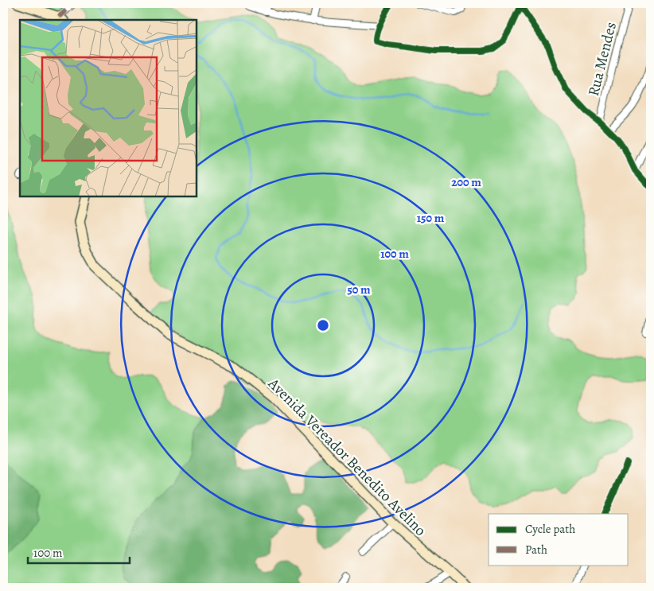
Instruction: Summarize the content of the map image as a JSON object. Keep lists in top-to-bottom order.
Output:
{
  "streets": {
    "main road": ["Avenida Vereador Benedito Avelino"],
    "street": ["Rua Mendes"]
  },
  "legend": ["Cycle path", "Path"],
  "scale_bar": "100 m",
  "rings": [
    "200 m",
    "150 m",
    "100 m",
    "50 m"
  ]
}
